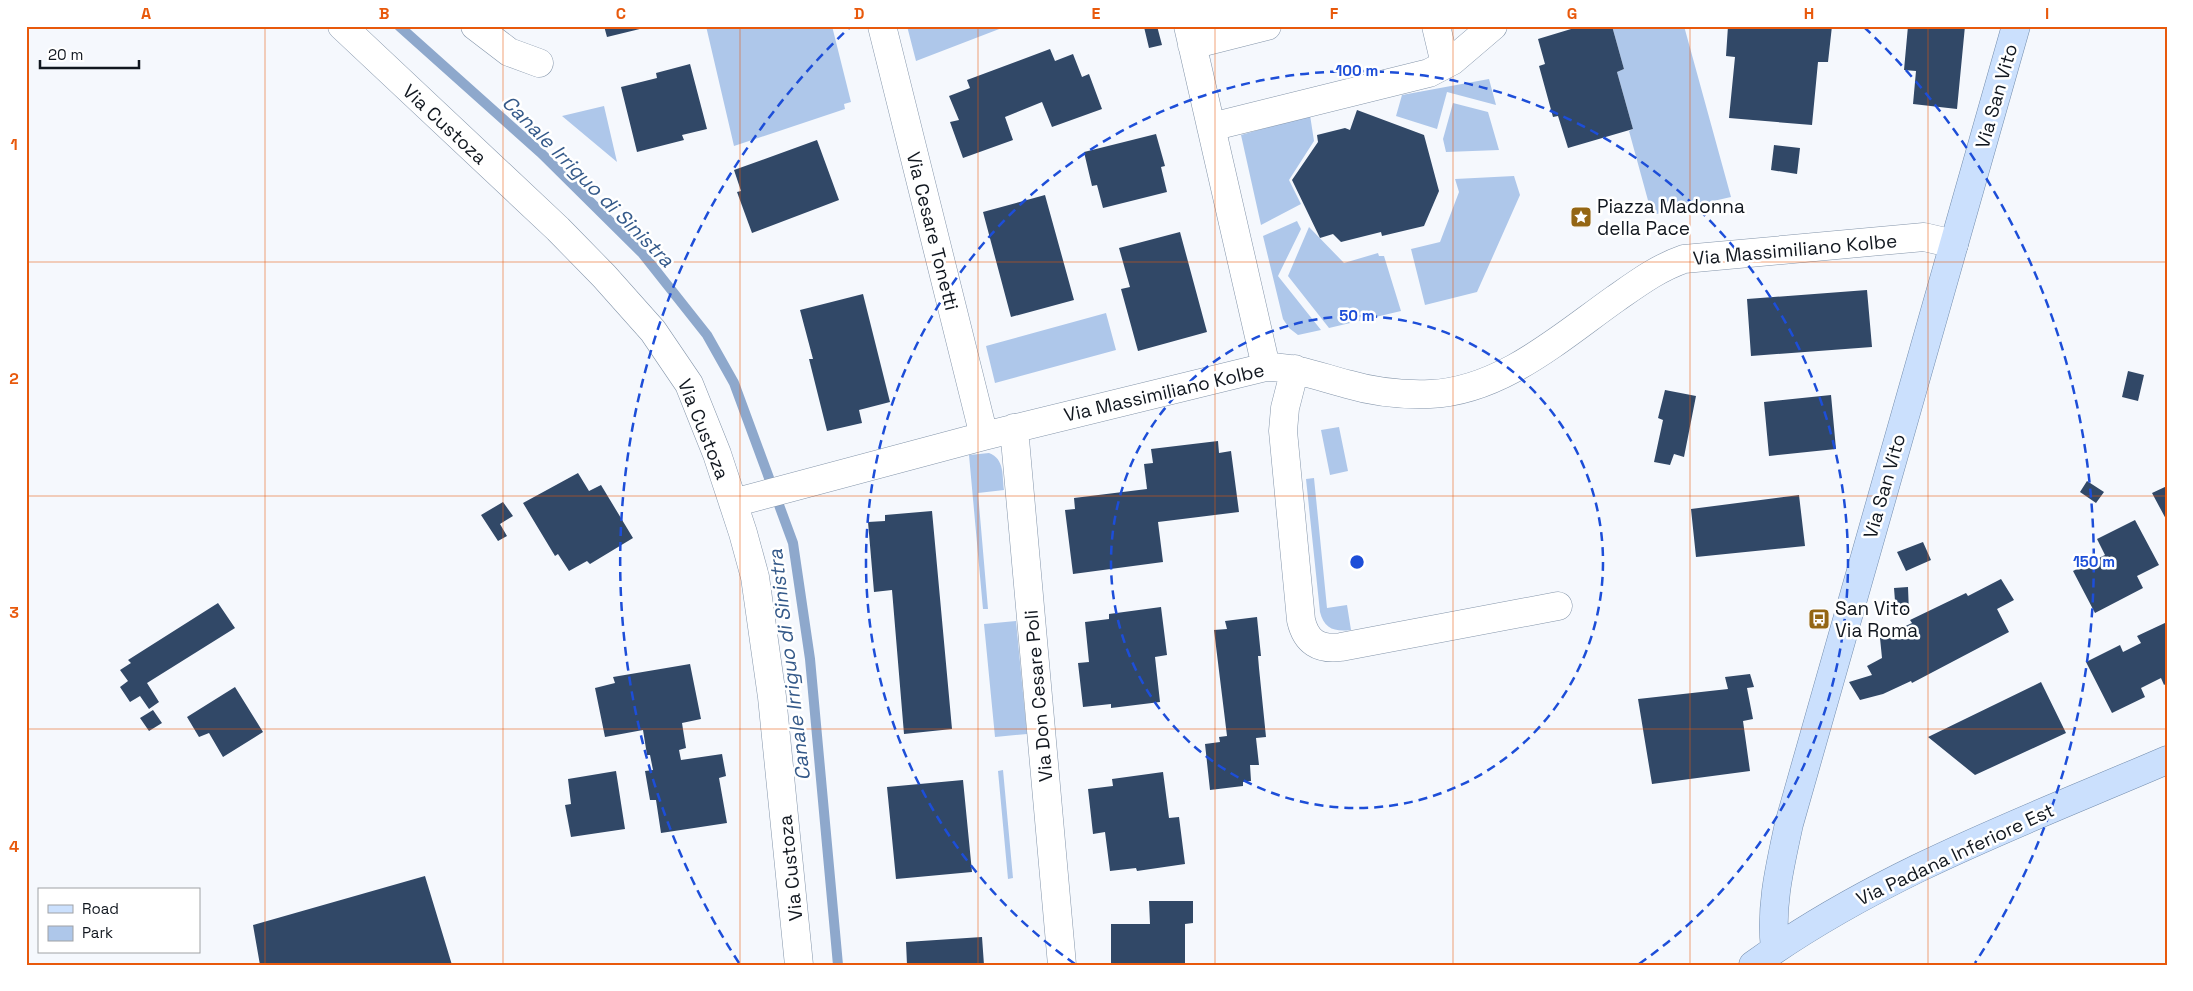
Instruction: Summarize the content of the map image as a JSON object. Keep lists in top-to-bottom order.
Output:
{
  "streets": {
    "main road": ["Via San Vito", "Via Padana Inferiore Est"],
    "street": [
      "Via Custoza",
      "Via Cesare Tonetti",
      "Via Massimiliano Kolbe",
      "Via Don Cesare Poli"
    ]
  },
  "crossings": [
    ["Via San Vito", "Via Massimiliano Kolbe"],
    ["Via San Vito", "Via Padana Inferiore Est"],
    ["Via Custoza", "Via Massimiliano Kolbe"],
    ["Via Cesare Tonetti", "Via Massimiliano Kolbe"],
    ["Via Massimiliano Kolbe", "Via Don Cesare Poli"]
  ],
  "water": ["Canale Irriguo di Sinistra"],
  "places": {
    "place": ["Piazza Madonna della Pace"],
    "bus stop": ["San Vito Via Roma"]
  },
  "legend": ["Road", "Park"],
  "scale_bar": "20 m",
  "grid": {
    "columns": [
      "A",
      "B",
      "C",
      "D",
      "E",
      "F",
      "G",
      "H",
      "I"
    ],
    "rows": [
      "1",
      "2",
      "3",
      "4"
    ]
  },
  "rings": ["100 m", "50 m", "150 m"]
}
